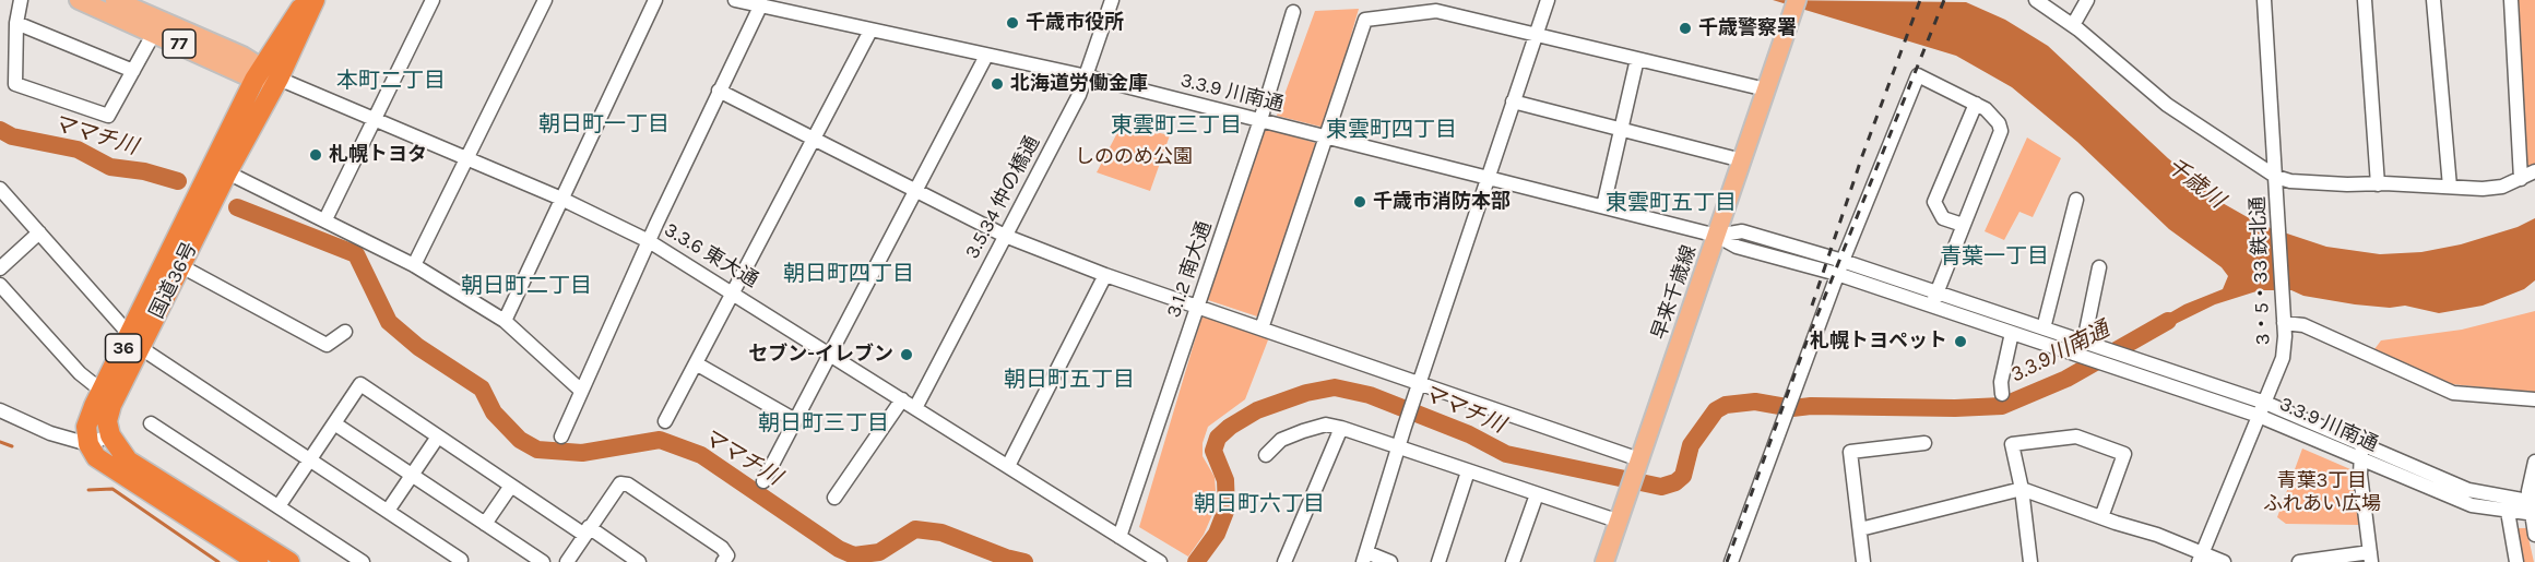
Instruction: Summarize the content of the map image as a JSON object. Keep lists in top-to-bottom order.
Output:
{
  "streets": {
    "highway": ["国道36号", "36"],
    "main road": ["77", "早来千歳線"],
    "street": [
      "3.3.9 川南通",
      "3.5.34 仲の橋通",
      "3.3.6 東大通",
      "3.1.2 南大通",
      "3・5・33 鉄北通"
    ]
  },
  "crossings": [
    ["77", "国道36号"],
    ["3.3.9 川南通", "3.5.34 仲の橋通"],
    ["3.3.9 川南通", "3.1.2 南大通"],
    ["3.3.9 川南通", "3・5・33 鉄北通"],
    ["3.3.9 川南通", "早来千歳線"],
    ["3.5.34 仲の橋通", "3.3.6 東大通"],
    ["3.3.6 東大通", "3.1.2 南大通"],
    ["3.3.6 東大通", "国道36号"]
  ],
  "districts": [
    "本町二丁目",
    "朝日町一丁目",
    "東雲町三丁目",
    "東雲町四丁目",
    "東雲町五丁目",
    "青葉一丁目",
    "朝日町四丁目",
    "朝日町二丁目",
    "朝日町五丁目",
    "朝日町三丁目",
    "朝日町六丁目"
  ],
  "water": ["ママチ川", "千歳川", "3.3.9川南通"],
  "parks": ["しののめ公園", "青葉3丁目 ふれあい広場"],
  "places": [
    "千歳市役所",
    "千歳警察署",
    "北海道労働金庫",
    "札幌トヨタ",
    "千歳市消防本部",
    "札幌トヨペット",
    "セブン-イレブン"
  ]
}
